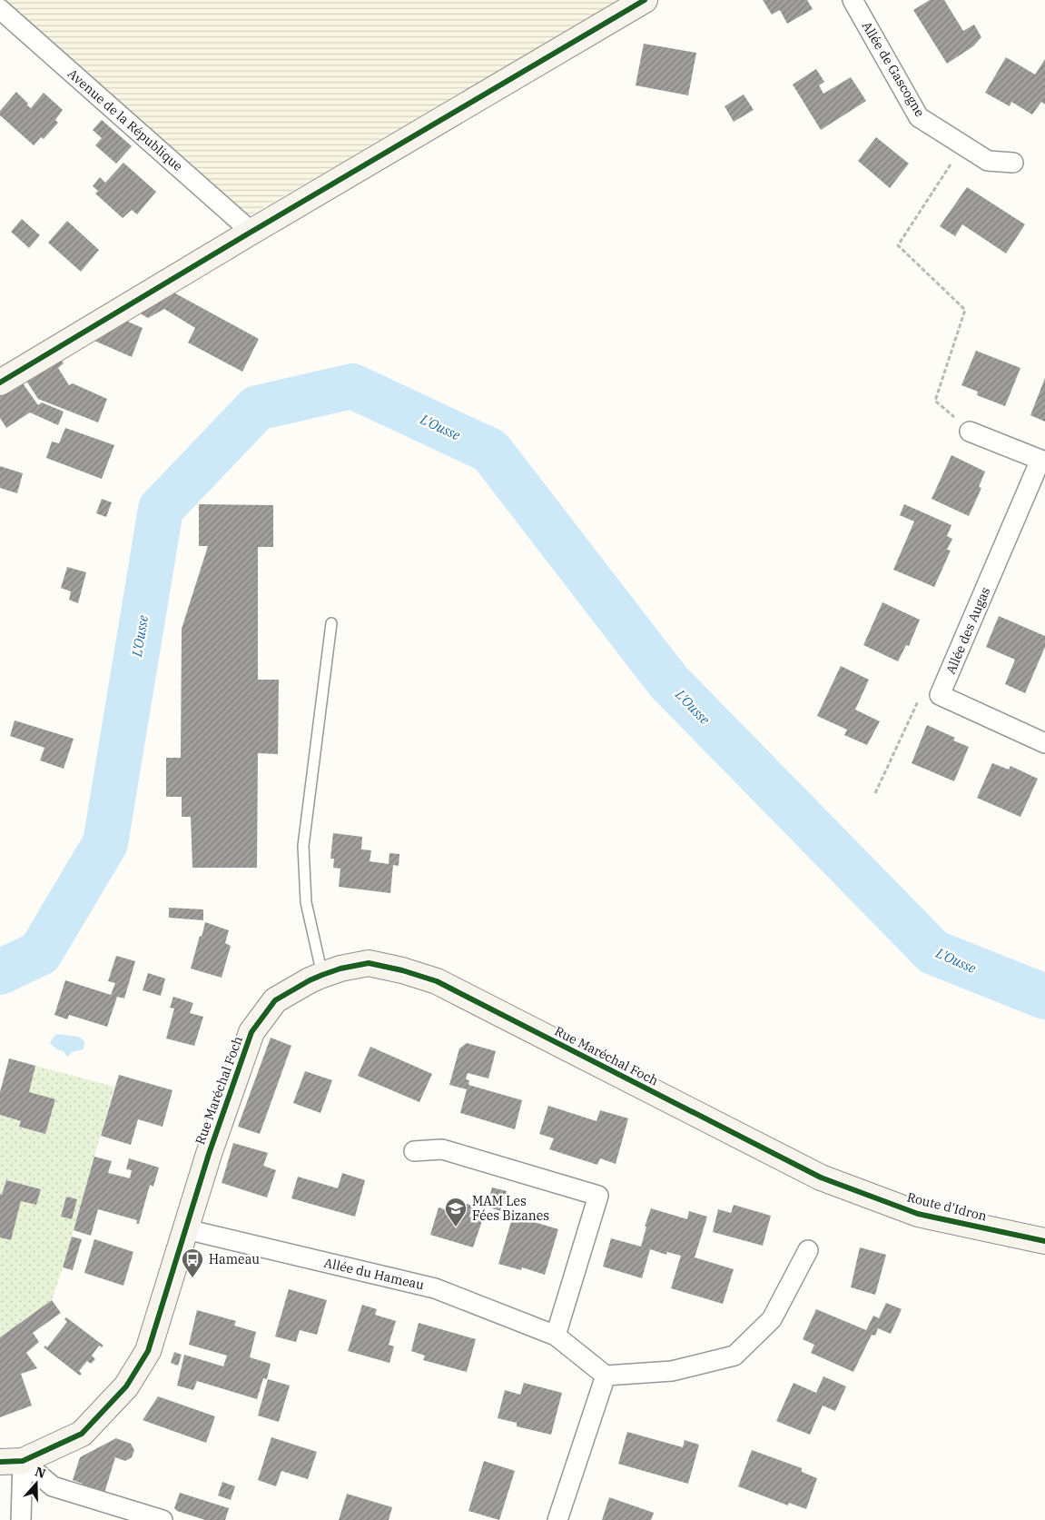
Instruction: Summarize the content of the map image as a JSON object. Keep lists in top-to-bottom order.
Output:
{
  "streets": {
    "street": [
      "Allée de Gascogne",
      "Avenue de la République",
      "Allée des Augas",
      "Rue Maréchal Foch",
      "Route d'Idron",
      "Allée du Hameau"
    ]
  },
  "crossings": [
    ["Rue Maréchal Foch", "Route d'Idron"],
    ["Rue Maréchal Foch", "Allée du Hameau"]
  ],
  "water": ["L'Ousse"],
  "places": {
    "school or university": ["MAM Les Fées Bizanes"],
    "bus stop": ["Hameau"]
  },
  "north": "top"
}
